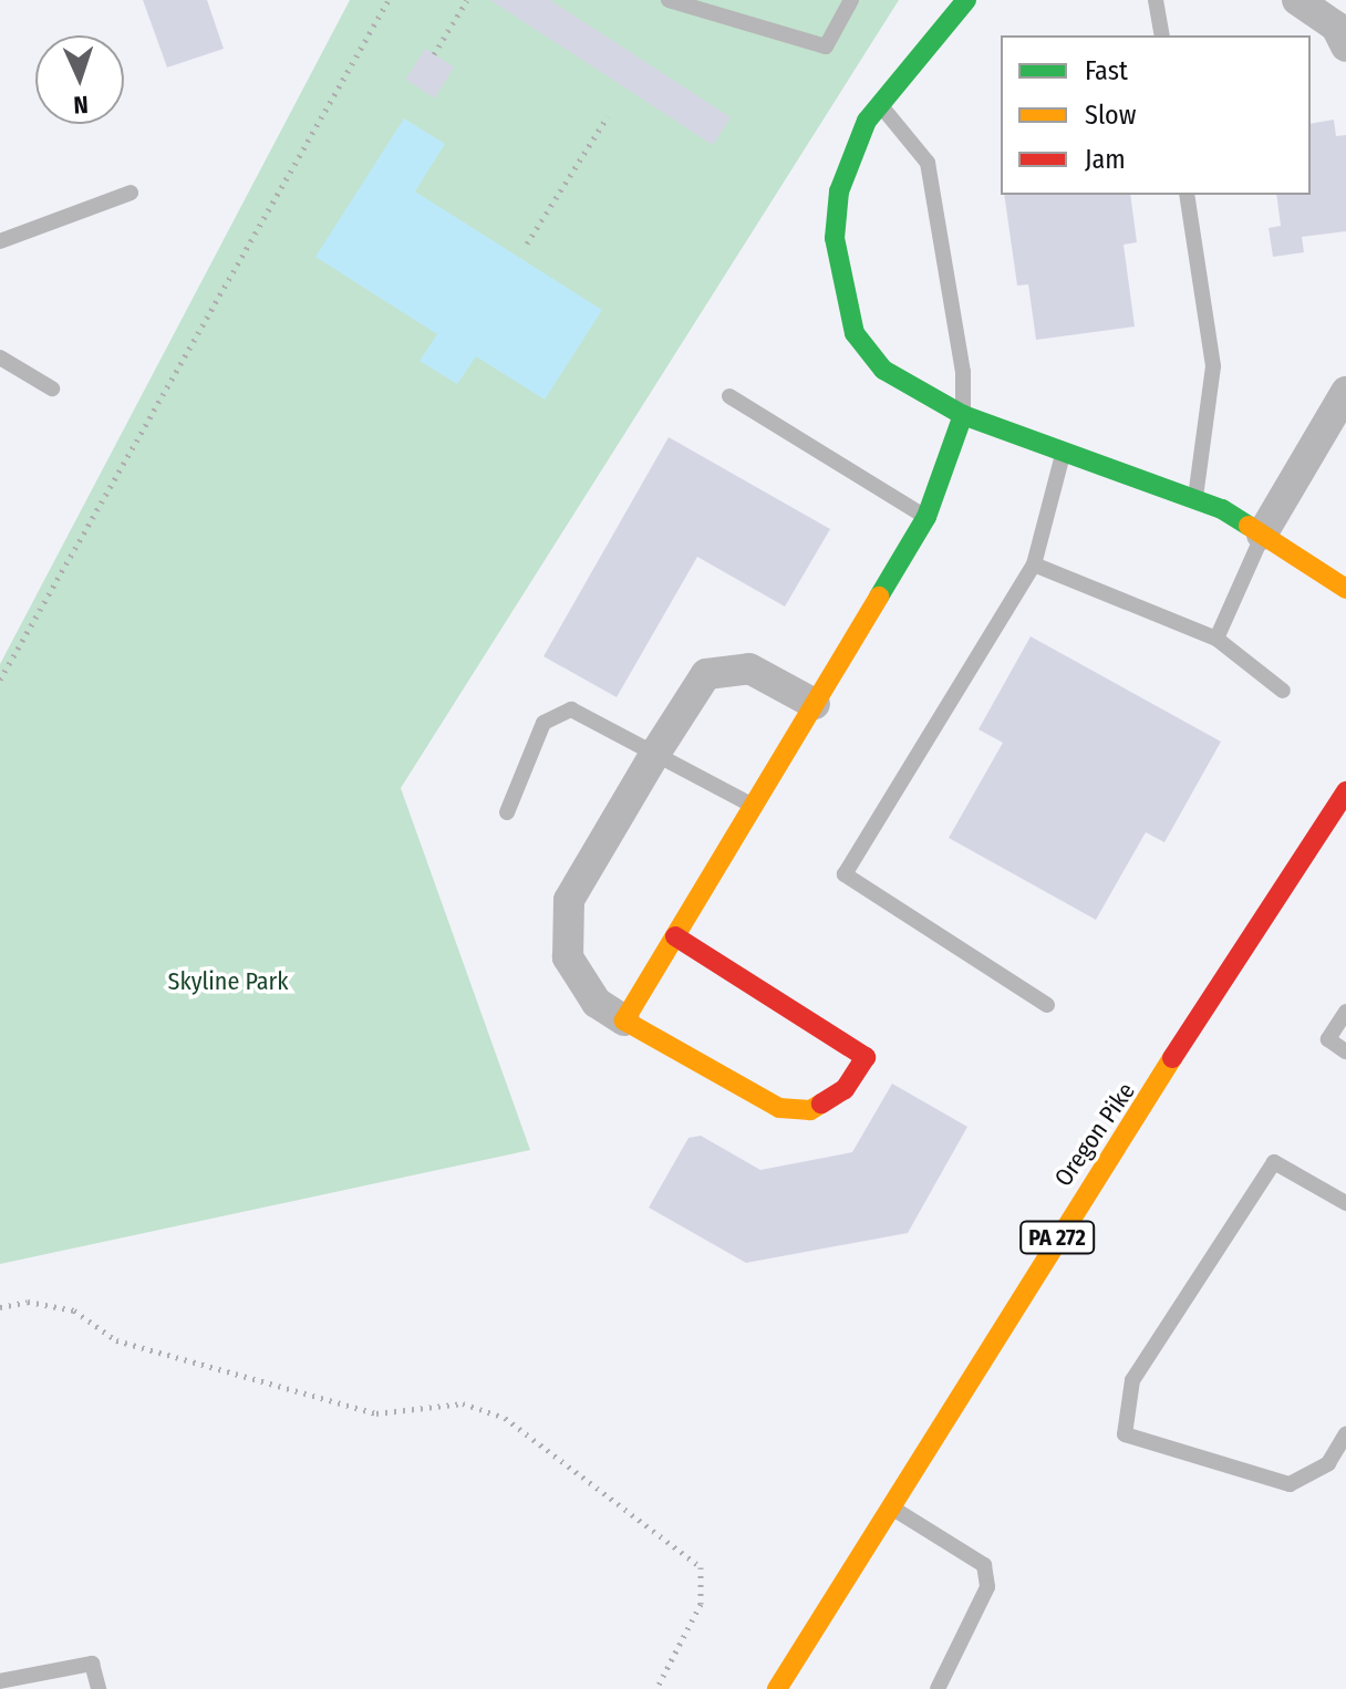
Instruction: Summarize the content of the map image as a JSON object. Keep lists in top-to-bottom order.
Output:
{
  "streets": {
    "street": ["Oregon Pike", "PA 272"]
  },
  "parks": ["Skyline Park"],
  "legend": ["Fast", "Slow", "Jam"],
  "north": "bottom"
}
